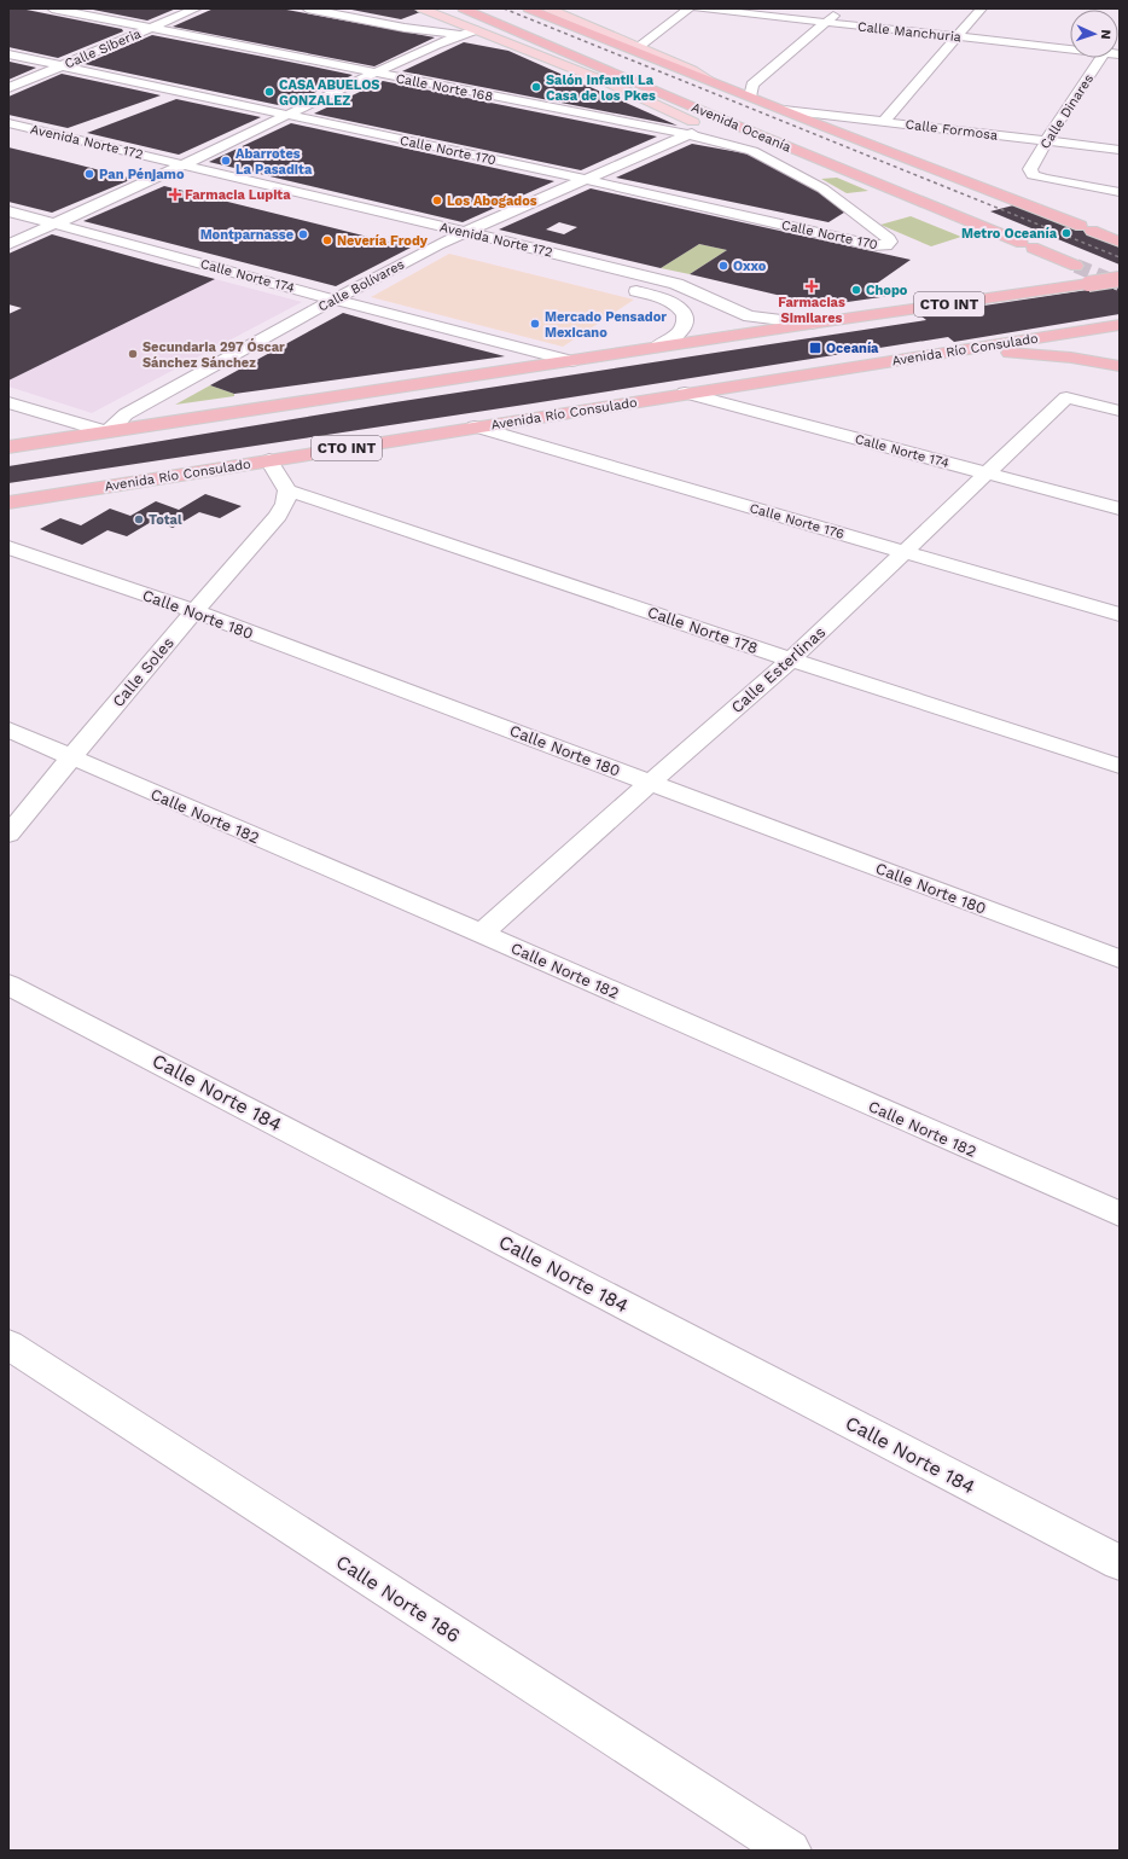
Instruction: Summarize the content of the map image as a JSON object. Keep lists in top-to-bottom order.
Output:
{
  "streets": {
    "highway": ["Avenida Oceanía", "CTO INT", "Avenida Río Consulado"],
    "street": [
      "Calle Manchuria",
      "Calle Siberia",
      "Calle Norte 168",
      "Calle Dinares",
      "Calle Formosa",
      "Avenida Norte 172",
      "Calle Norte 170",
      "Calle Norte 174",
      "Calle Bolívares",
      "Calle Norte 176",
      "Calle Norte 180",
      "Calle Norte 178",
      "Calle Esterlinas",
      "Calle Soles",
      "Calle Norte 182",
      "Calle Norte 184",
      "Calle Norte 186"
    ]
  },
  "crossings": [
    ["Calle Siberia", "Calle Norte 168"],
    ["Calle Siberia", "Calle Norte 170"],
    ["Calle Norte 168", "Avenida Oceanía"],
    ["Calle Norte 168", "Calle Norte 170"],
    ["Calle Norte 168", "Calle Bolívares"],
    ["Calle Dinares", "Calle Formosa"],
    ["Avenida Oceanía", "Calle Formosa"],
    ["Avenida Oceanía", "Calle Bolívares"],
    ["Avenida Norte 172", "Calle Bolívares"],
    ["Avenida Norte 172", "CTO INT"],
    ["Calle Norte 170", "Calle Bolívares"],
    ["Calle Norte 174", "Calle Bolívares"],
    ["Calle Norte 174", "CTO INT"],
    ["Calle Norte 174", "Avenida Río Consulado"],
    ["Calle Norte 174", "Calle Esterlinas"],
    ["Calle Bolívares", "CTO INT"],
    ["Avenida Río Consulado", "Calle Norte 176"],
    ["Calle Norte 176", "Calle Esterlinas"],
    ["Calle Norte 180", "Calle Esterlinas"],
    ["Calle Norte 180", "Calle Soles"],
    ["Calle Norte 178", "Calle Esterlinas"],
    ["Calle Norte 178", "Calle Soles"],
    ["Calle Esterlinas", "Calle Norte 182"],
    ["Calle Soles", "Calle Norte 182"]
  ],
  "places": {
    "other": [
      "Salón Infantil La Casa de los Pkes",
      "CASA ABUELOS GONZALEZ",
      "Abarrotes La Pasadita",
      "Pan Pénjamo",
      "Los Abogados",
      "Metro Oceanía",
      "Montparnasse",
      "Nevería Frody",
      "Oxxo",
      "Chopo",
      "Mercado Pensador Mexicano",
      "Secundaria 297 Óscar Sánchez Sánchez",
      "Total"
    ],
    "health": ["Farmacia Lupita", "Farmacias Similares"],
    "transit": ["Oceanía"]
  },
  "north": "right"
}
